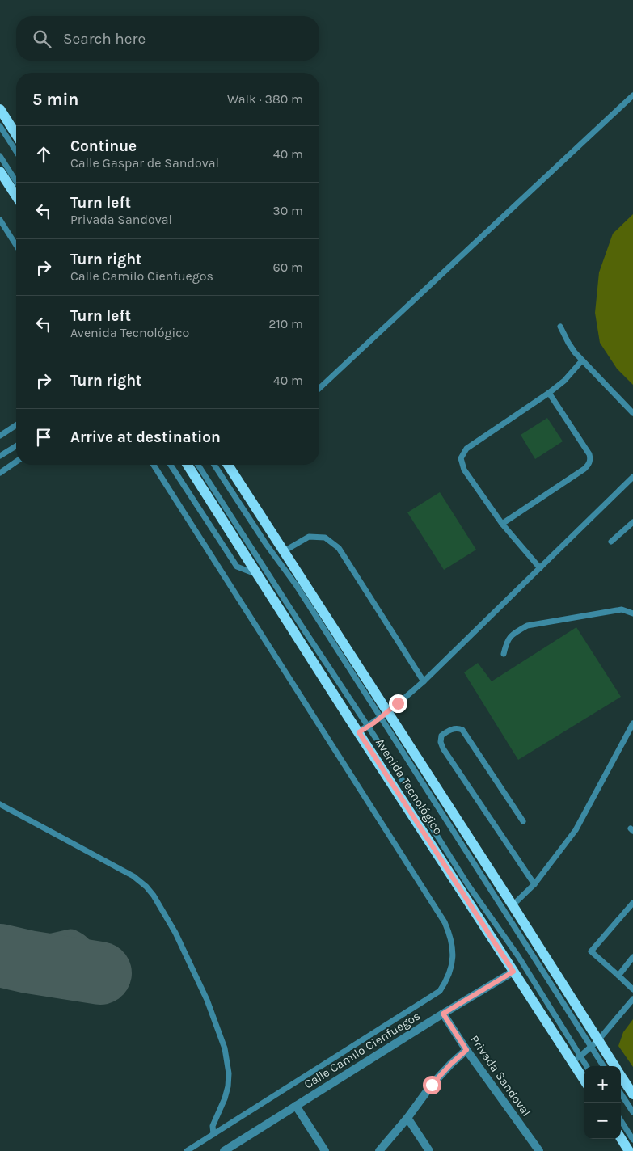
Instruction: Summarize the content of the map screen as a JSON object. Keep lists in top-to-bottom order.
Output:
{
  "streets": {
    "main road": ["Avenida Tecnológico"],
    "street": ["Calle Camilo Cienfuegos", "Privada Sandoval"]
  },
  "crossings": [
    ["Avenida Tecnológico", "Calle Camilo Cienfuegos"],
    ["Calle Camilo Cienfuegos", "Privada Sandoval"]
  ],
  "page": {
    "search": "Search here",
    "heading": ["5 min", "Walk · 380 m"],
    "list": [
      ["Continue", "Calle Gaspar de Sandoval", "40 m"],
      ["Turn left", "Privada Sandoval", "30 m"],
      ["Turn right", "Calle Camilo Cienfuegos", "60 m"],
      ["Turn left", "Avenida Tecnológico", "210 m"],
      ["Turn right", "40 m"],
      "Arrive at destination"
    ],
    "map_buttons": ["+", "−"]
  }
}
